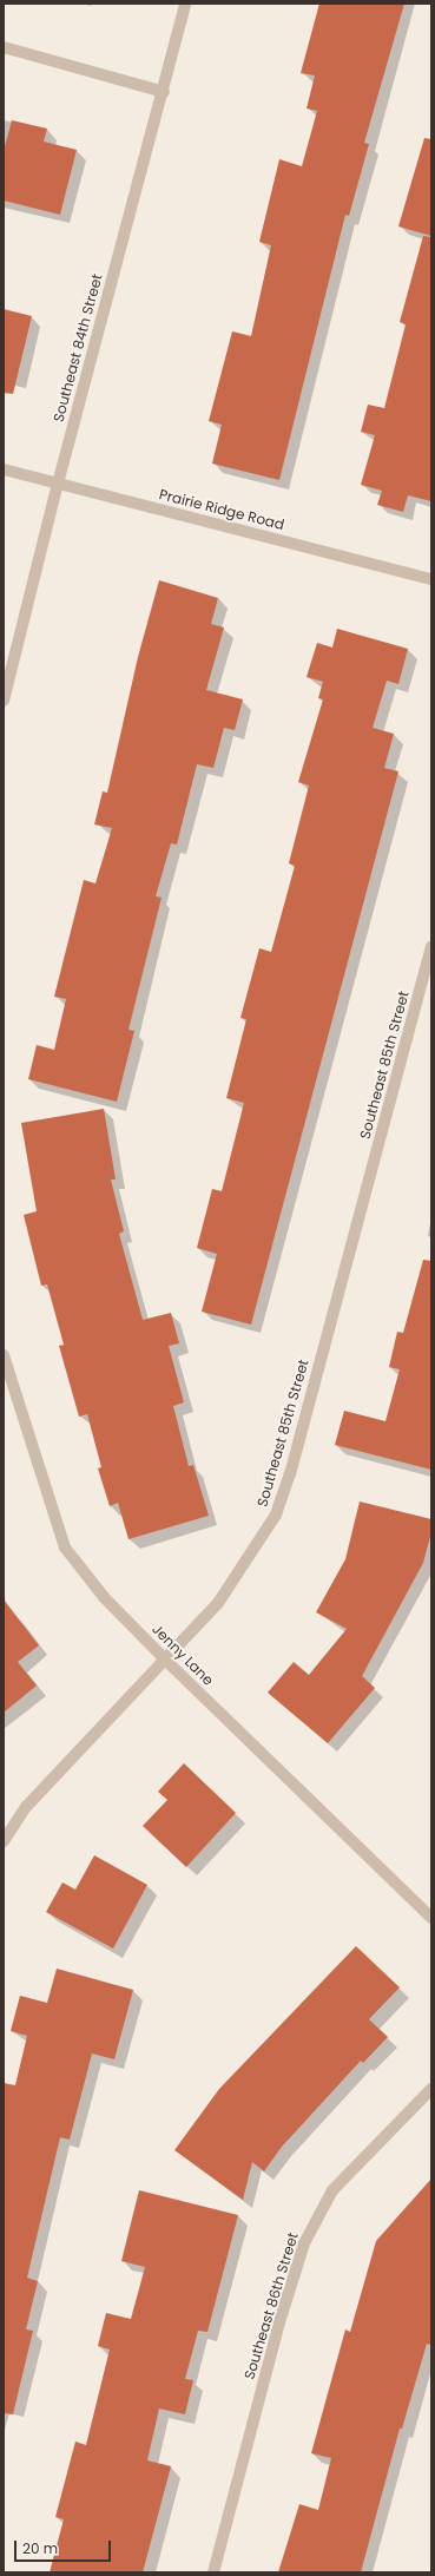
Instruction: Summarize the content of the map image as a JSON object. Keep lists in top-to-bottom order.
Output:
{
  "streets": {
    "street": [
      "Southeast 84th Street",
      "Prairie Ridge Road",
      "Southeast 85th Street",
      "Jenny Lane",
      "Southeast 86th Street"
    ]
  },
  "crossings": [
    ["Southeast 84th Street", "Prairie Ridge Road"],
    ["Southeast 85th Street", "Jenny Lane"]
  ],
  "scale_bar": "20 m"
}
